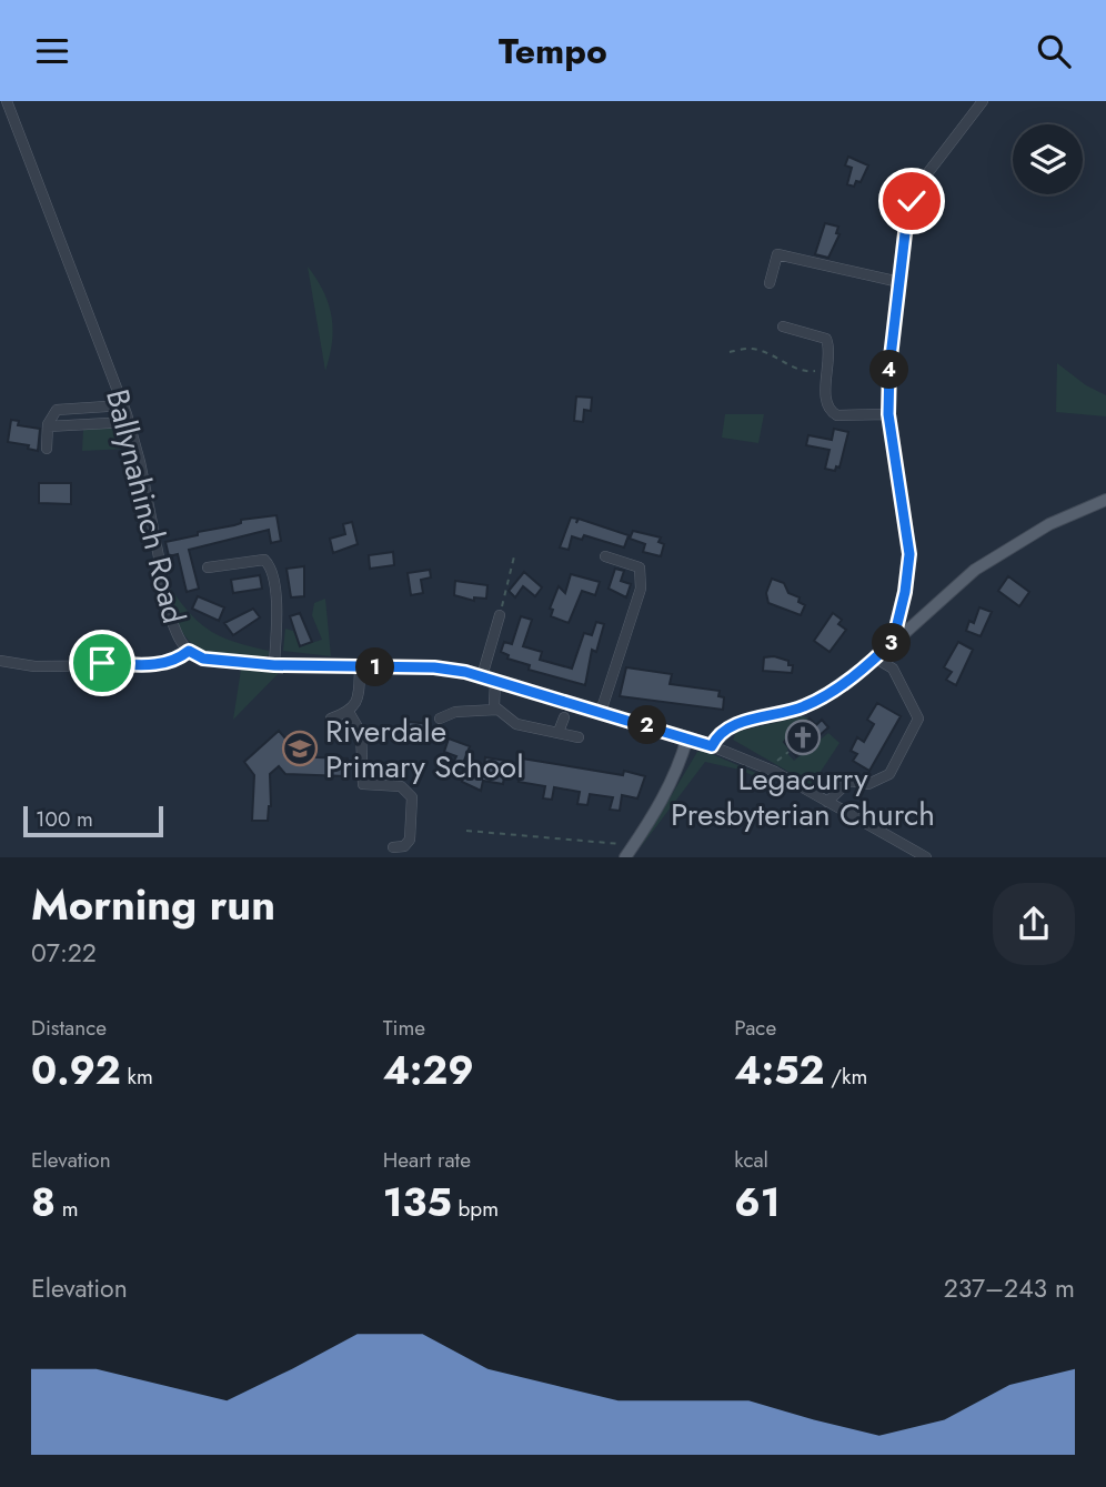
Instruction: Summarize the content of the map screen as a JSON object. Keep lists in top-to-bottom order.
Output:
{
  "streets": {
    "street": ["Ballynahinch Road"]
  },
  "places": {
    "church": ["Legacurry Presbyterian Church"],
    "school or university": ["Riverdale Primary School"]
  },
  "scale_bar": "100 m",
  "page": {
    "header": "Tempo",
    "pins": [
      "4",
      "3",
      "1",
      "2"
    ],
    "scale": "100 m",
    "heading": ["Morning run", "07:22"],
    "stats": [
      ["Distance", "0.92 km"],
      ["Time", "4:29"],
      ["Pace", "4:52 /km"],
      ["Elevation", "8 m"],
      ["Heart rate", "135 bpm"],
      ["kcal", "61"]
    ],
    "chart": ["Elevation", "237–243 m"]
  }
}
